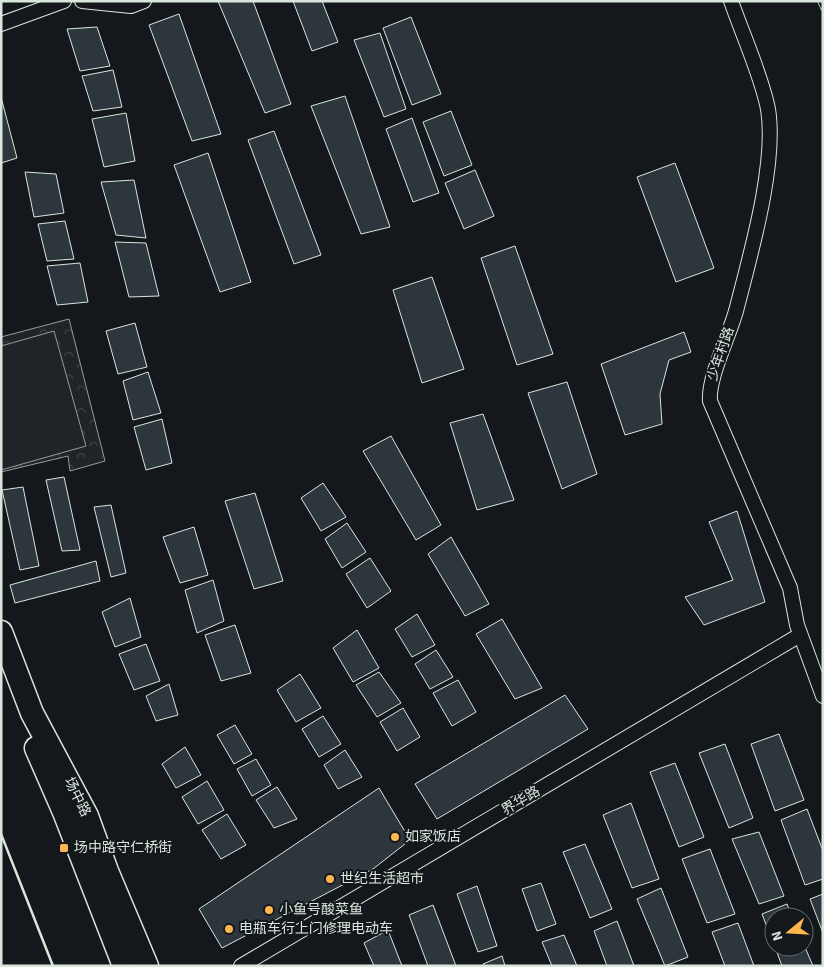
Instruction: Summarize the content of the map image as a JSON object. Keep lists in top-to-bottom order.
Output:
{
  "streets": {
    "main road": ["场中路"],
    "street": ["少年村路", "界华路"]
  },
  "crossings": [
    ["少年村路", "界华路"]
  ],
  "places": {
    "other": [
      "如家饭店",
      "世纪生活超市",
      "小鱼号酸菜鱼",
      "电瓶车行上门修理电动车"
    ],
    "transit": ["场中路守仁桥街"]
  },
  "north": "left"
}
